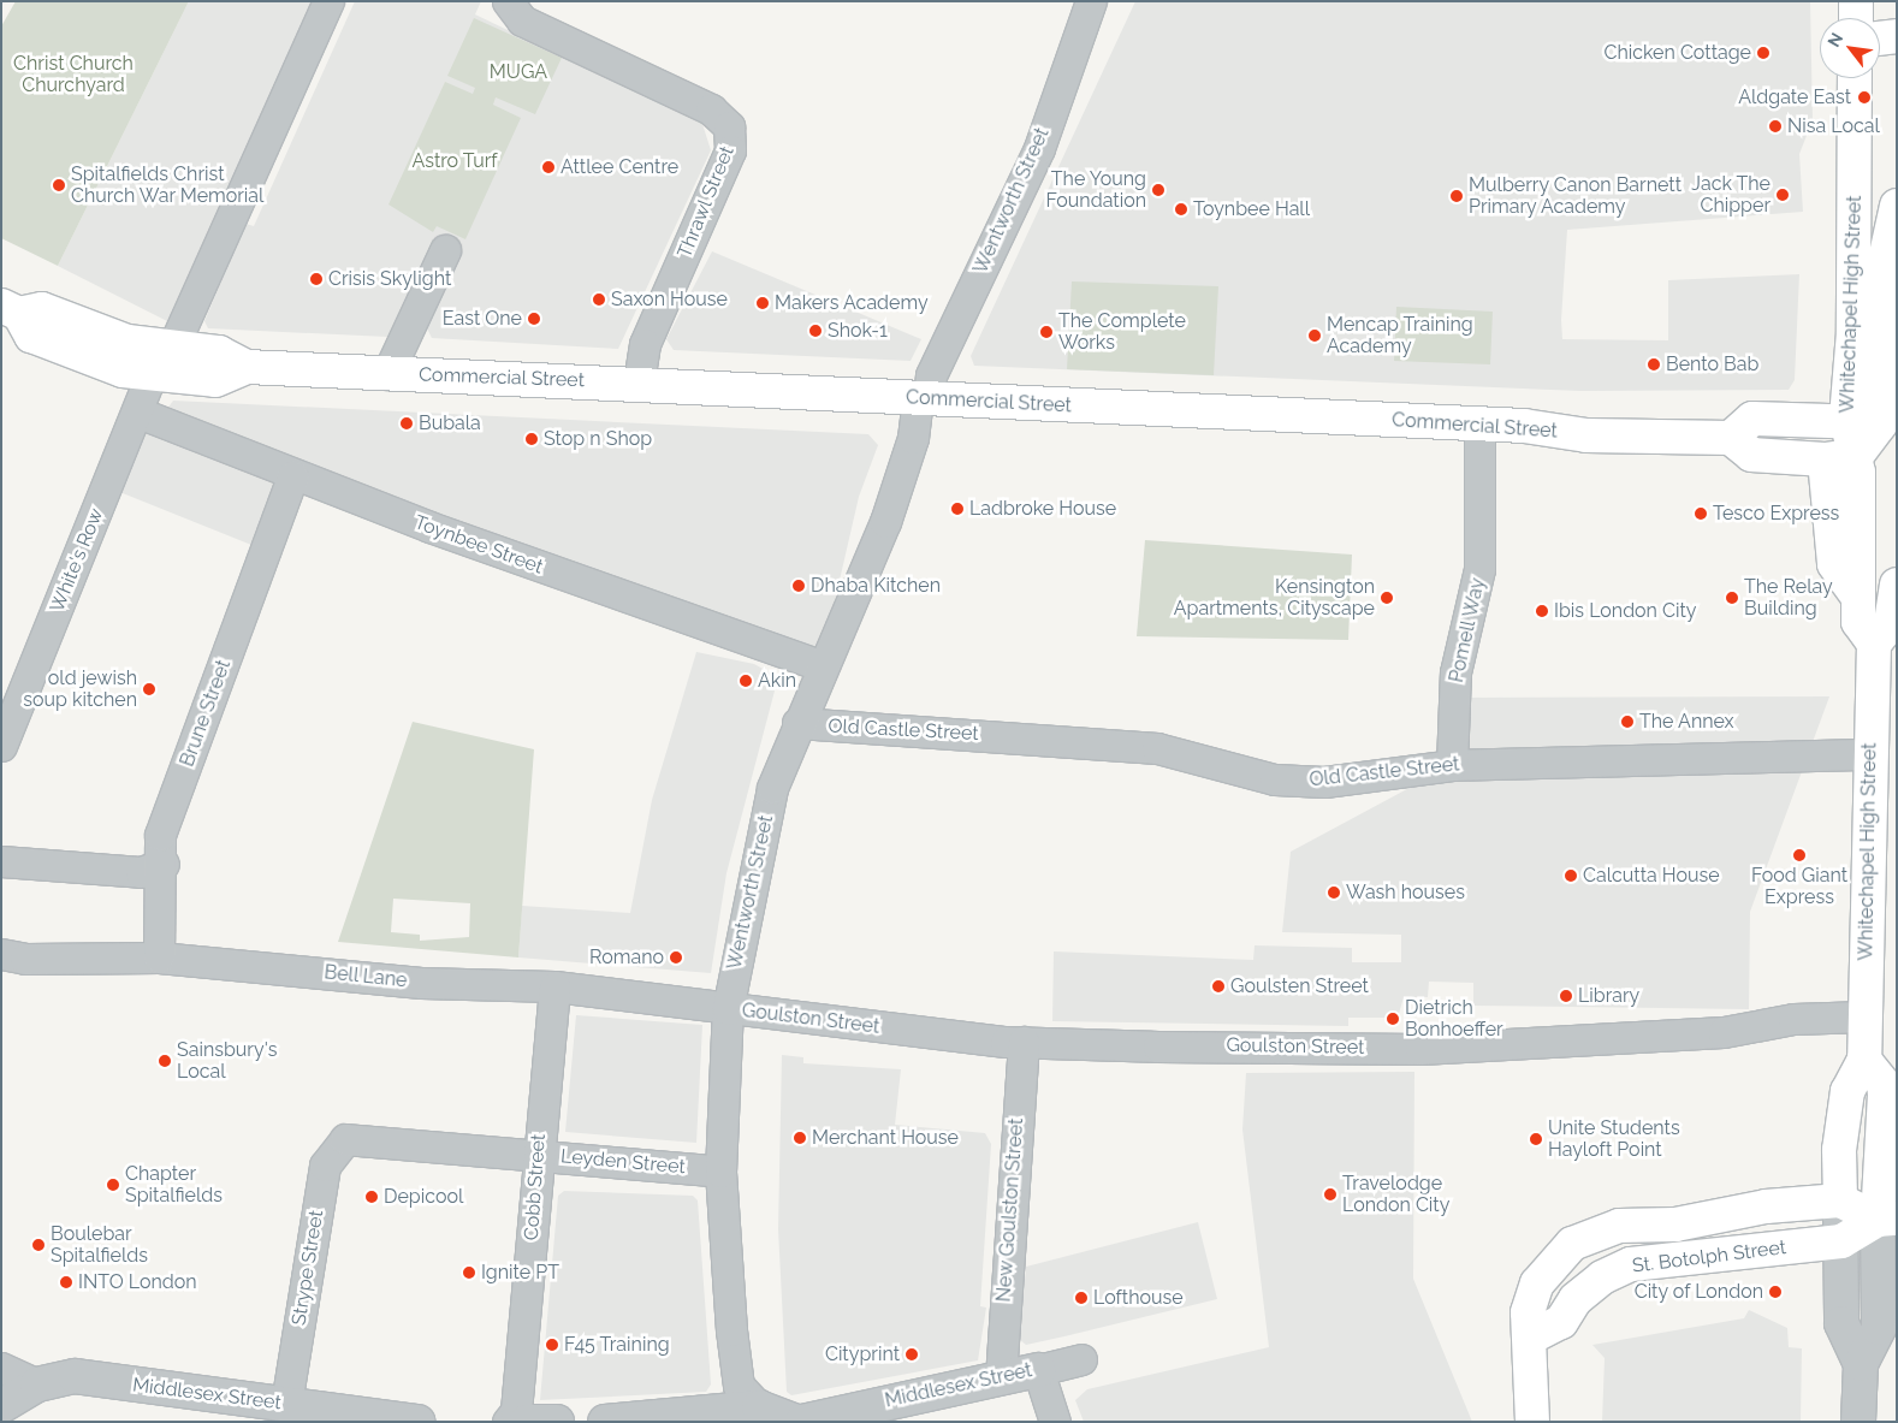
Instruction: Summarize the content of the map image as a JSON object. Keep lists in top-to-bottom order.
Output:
{
  "streets": {
    "main road": ["Whitechapel High Street", "Commercial Street", "St. Botolph Street"],
    "street": [
      "Wentworth Street",
      "Thrawl Street",
      "Toynbee Street",
      "White's Row",
      "Pomell Way",
      "Brune Street",
      "Old Castle Street",
      "Bell Lane",
      "Goulston Street",
      "Leyden Street",
      "Cobb Street",
      "New Goulston Street",
      "Strype Street",
      "Middlesex Street"
    ]
  },
  "crossings": [
    ["Wentworth Street", "Commercial Street"],
    ["Wentworth Street", "Toynbee Street"],
    ["Wentworth Street", "Old Castle Street"],
    ["Wentworth Street", "Bell Lane"],
    ["Wentworth Street", "Goulston Street"],
    ["Wentworth Street", "Leyden Street"],
    ["Thrawl Street", "Commercial Street"],
    ["Whitechapel High Street", "Old Castle Street"],
    ["Whitechapel High Street", "Goulston Street"],
    ["Whitechapel High Street", "St. Botolph Street"],
    ["Commercial Street", "White's Row"],
    ["Commercial Street", "Pomell Way"],
    ["Toynbee Street", "White's Row"],
    ["Toynbee Street", "Brune Street"],
    ["Pomell Way", "Old Castle Street"],
    ["Brune Street", "Bell Lane"],
    ["Bell Lane", "Goulston Street"],
    ["Bell Lane", "Cobb Street"],
    ["Goulston Street", "New Goulston Street"],
    ["Leyden Street", "Cobb Street"],
    ["Leyden Street", "Strype Street"],
    ["New Goulston Street", "Middlesex Street"],
    ["Strype Street", "Middlesex Street"]
  ],
  "parks": ["Christ Church Churchyard", "MUGA", "Astro Turf"],
  "places": [
    "Chicken Cottage",
    "Aldgate East",
    "Nisa Local",
    "Attlee Centre",
    "Spitalfields Christ Church War Memorial",
    "The Young Foundation",
    "Jack The Chipper",
    "Mulberry Canon Barnett Primary Academy",
    "Toynbee Hall",
    "Crisis Skylight",
    "Saxon House",
    "Makers Academy",
    "East One",
    "Shok-1",
    "The Complete Works",
    "Mencap Training Academy",
    "Bento Bab",
    "Bubala",
    "Stop n Shop",
    "Ladbroke House",
    "Tesco Express",
    "Dhaba Kitchen",
    "Kensington Apartments, Cityscape",
    "The Relay Building",
    "Ibis London City",
    "Akin",
    "old jewish soup kitchen",
    "The Annex",
    "Food Giant Express",
    "Calcutta House",
    "Wash houses",
    "Romano",
    "Goulsten Street",
    "Library",
    "Dietrich Bonhoeffer",
    "Sainsbury's Local",
    "Merchant House",
    "Unite Students Hayloft Point",
    "Chapter Spitalfields",
    "Travelodge London City",
    "Depicool",
    "Boulebar Spitalfields",
    "Ignite PT",
    "INTO London",
    "City of London",
    "Lofthouse",
    "F45 Training",
    "Cityprint"
  ],
  "north": "top left"
}
